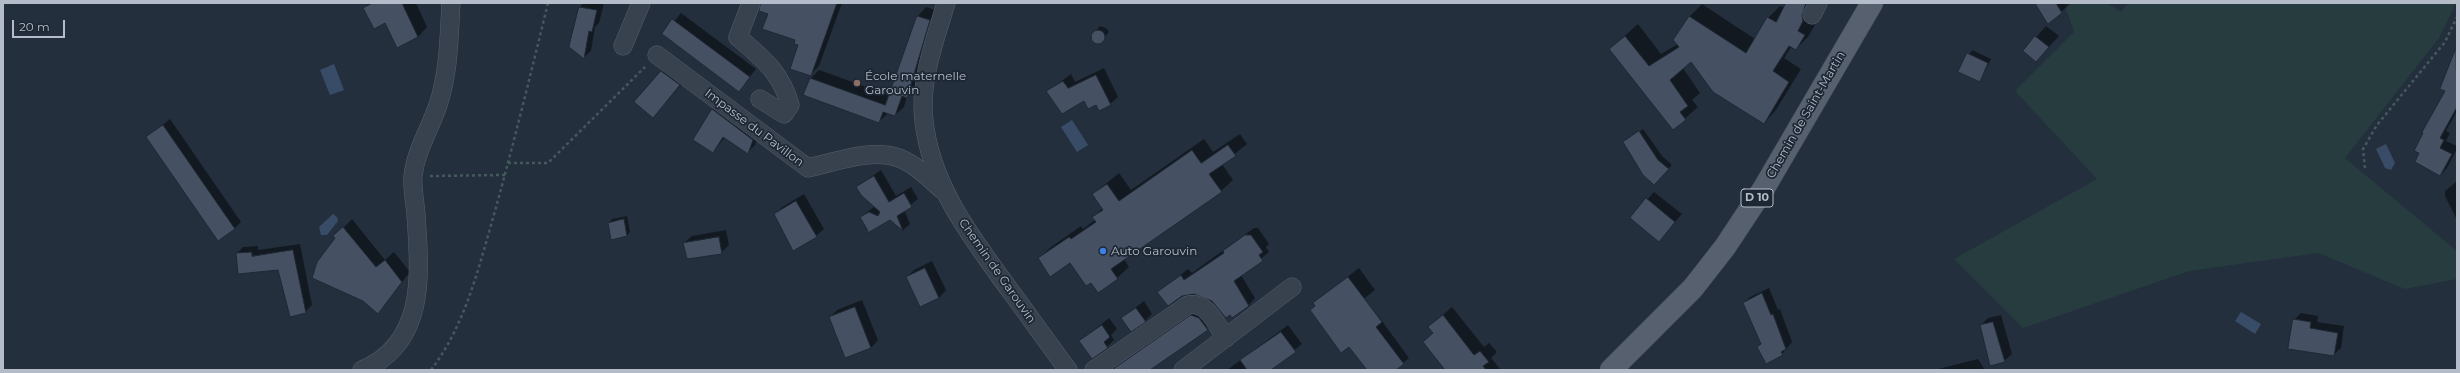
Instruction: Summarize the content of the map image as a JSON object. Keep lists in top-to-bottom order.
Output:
{
  "streets": {
    "main road": ["Chemin de Saint-Martin", "D 10"],
    "street": ["Impasse du Pavillon", "Chemin de Garouvin"]
  },
  "crossings": [
    ["Impasse du Pavillon", "Chemin de Garouvin"]
  ],
  "places": ["École maternelle Garouvin", "Auto Garouvin"],
  "scale_bar": "20 m"
}
